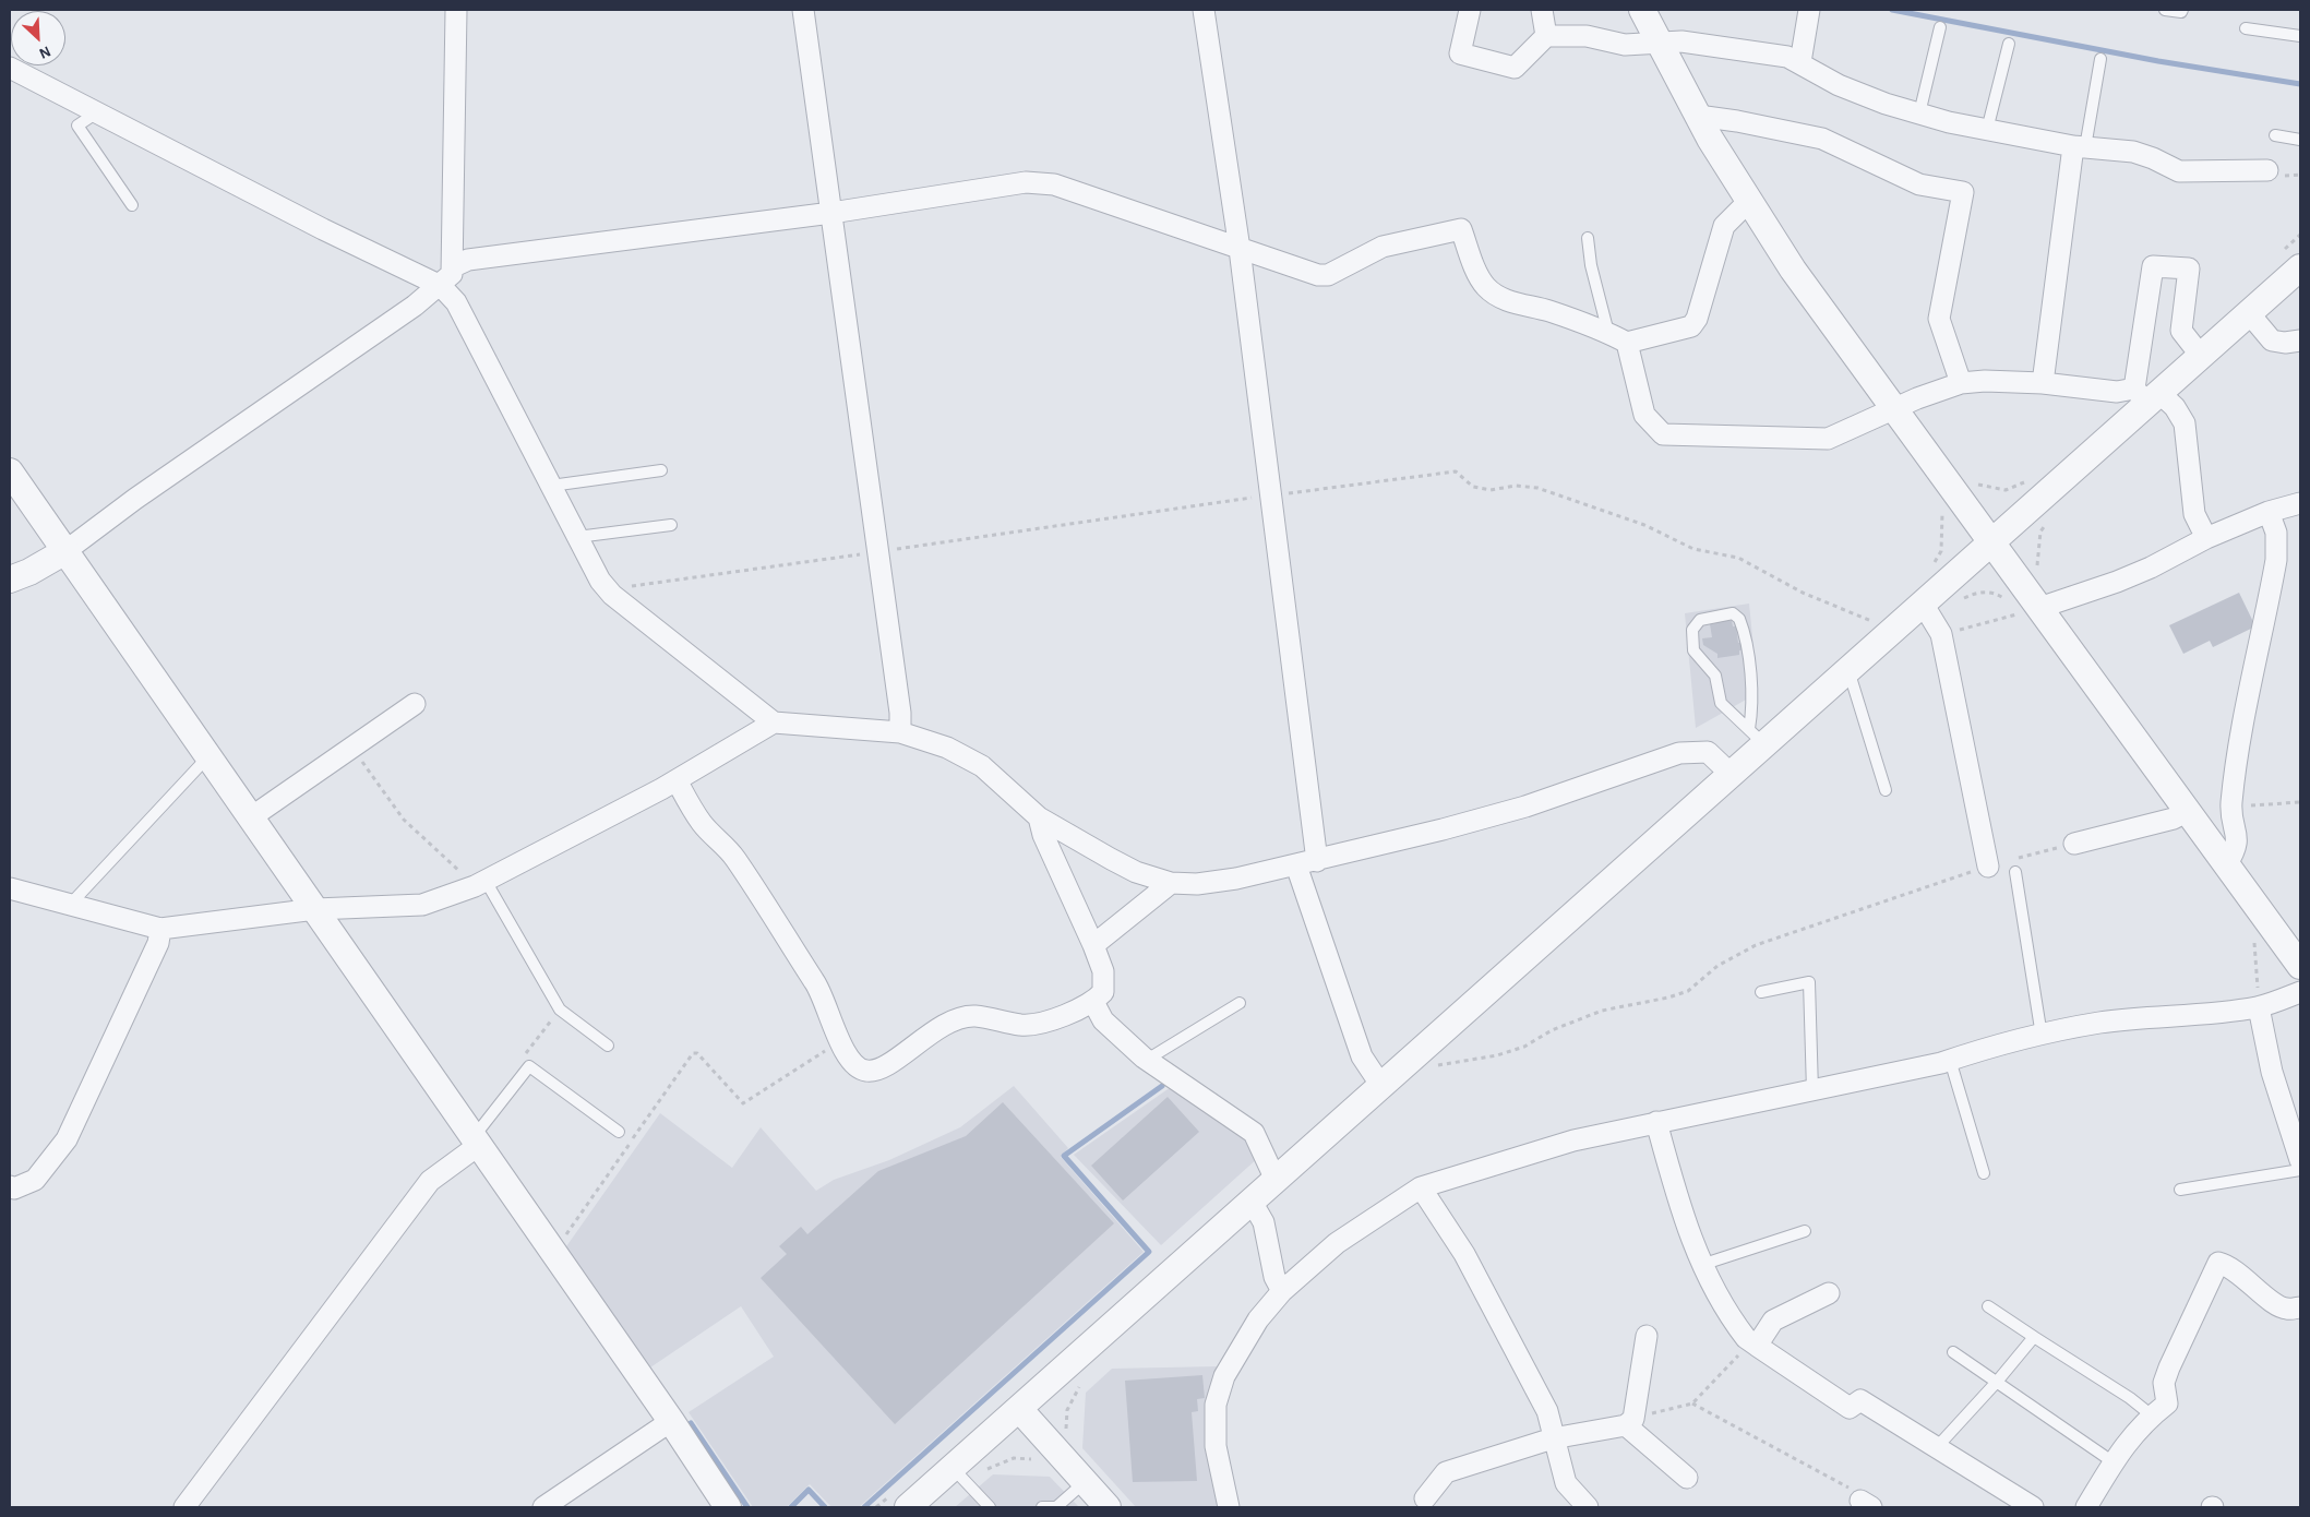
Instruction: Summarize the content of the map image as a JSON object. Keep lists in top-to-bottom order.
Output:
{
  "north": "bottom right"
}
